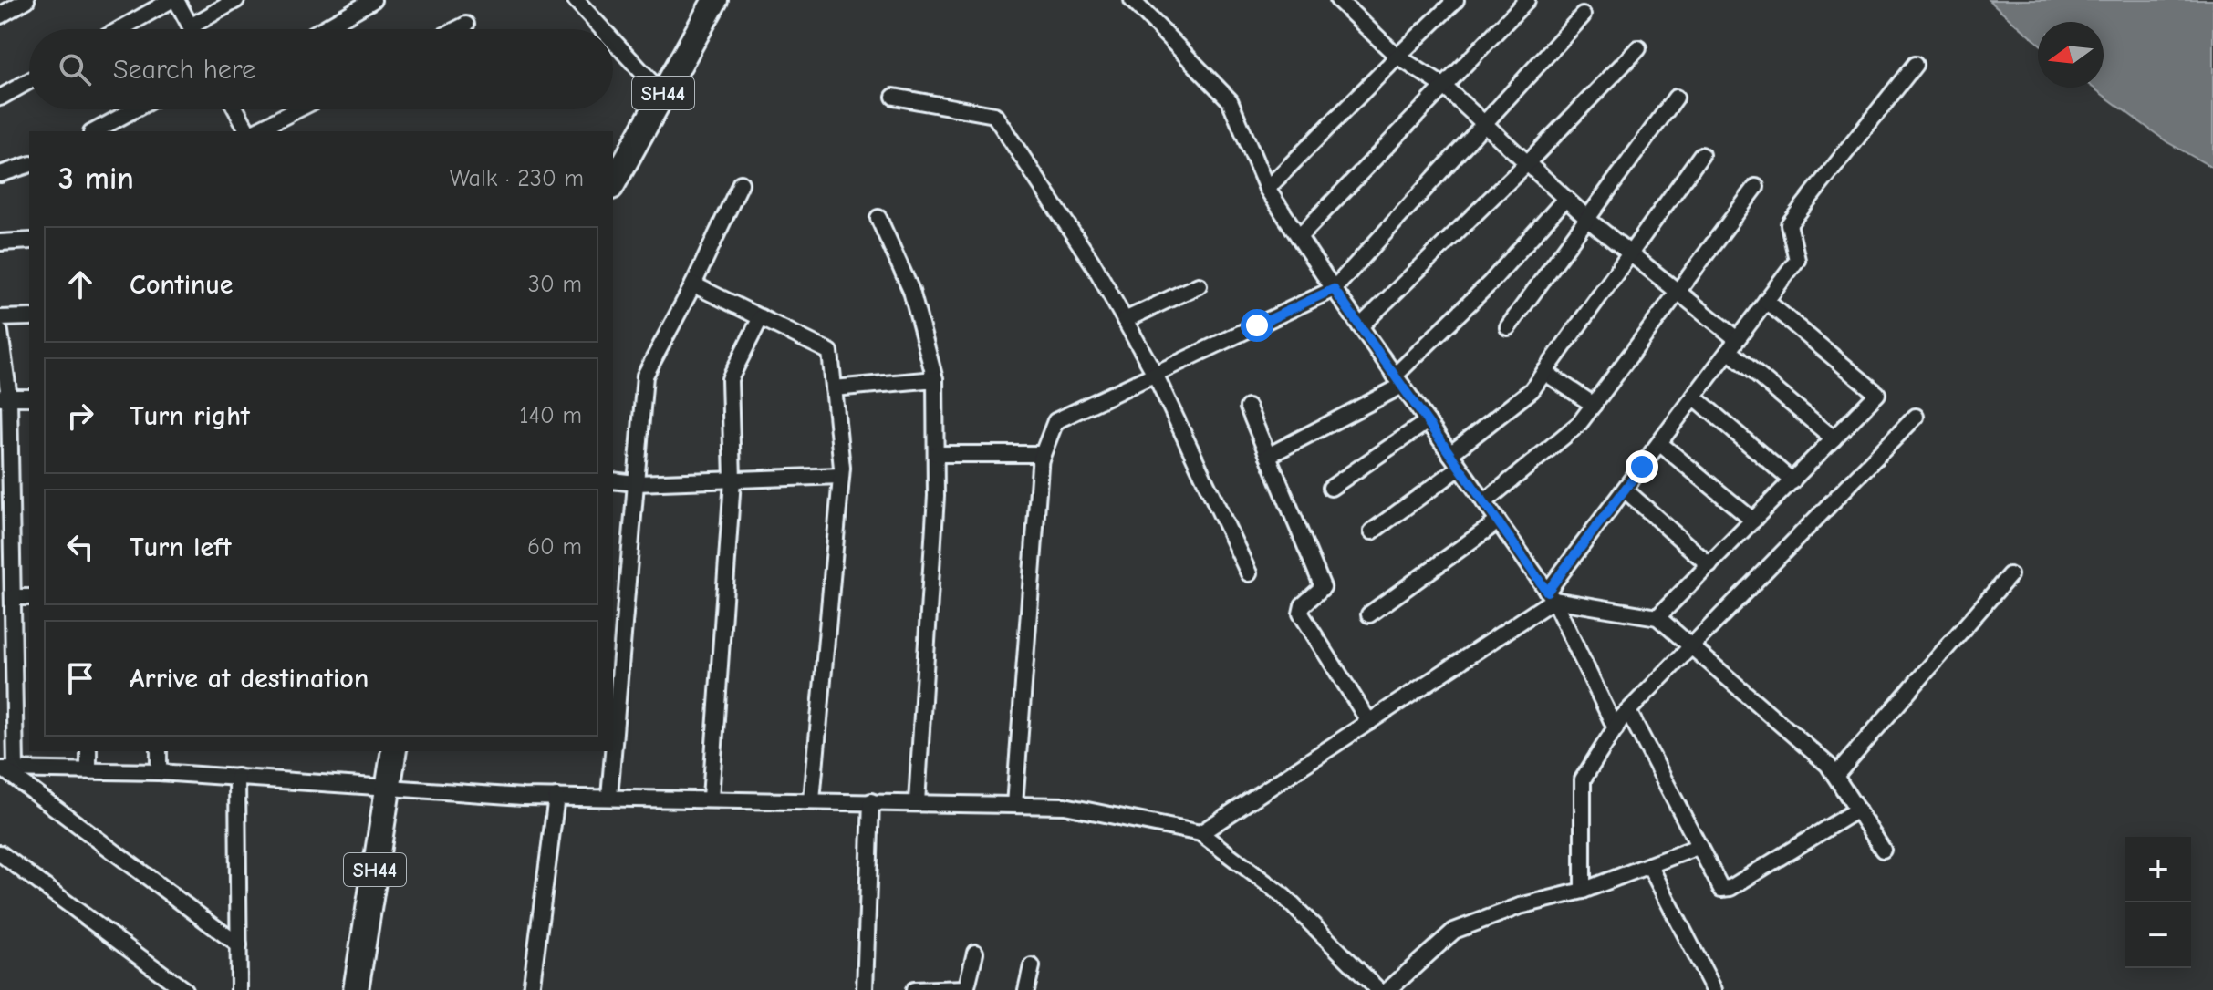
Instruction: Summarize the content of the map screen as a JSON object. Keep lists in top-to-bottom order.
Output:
{
  "streets": {
    "main road": ["SH44"]
  },
  "north": "left",
  "page": {
    "search": "Search here",
    "heading": ["3 min", "Walk · 230 m"],
    "list": [
      ["Continue", "30 m"],
      ["Turn right", "140 m"],
      ["Turn left", "60 m"],
      "Arrive at destination"
    ],
    "map_buttons": ["+", "−"]
  }
}
